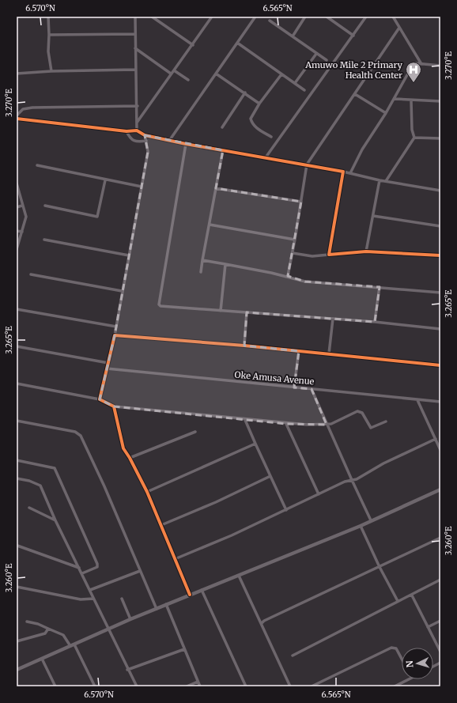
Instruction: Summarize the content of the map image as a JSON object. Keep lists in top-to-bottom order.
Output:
{
  "streets": {
    "street": ["Oke Amusa Avenue"]
  },
  "places": {
    "hospital": ["Amuwo Mile 2 Primary Health Center"]
  },
  "north": "left",
  "coordinates": [
    "6.570°N",
    "6.565°N",
    "3.270°E",
    "3.265°E",
    "3.260°E"
  ]
}
